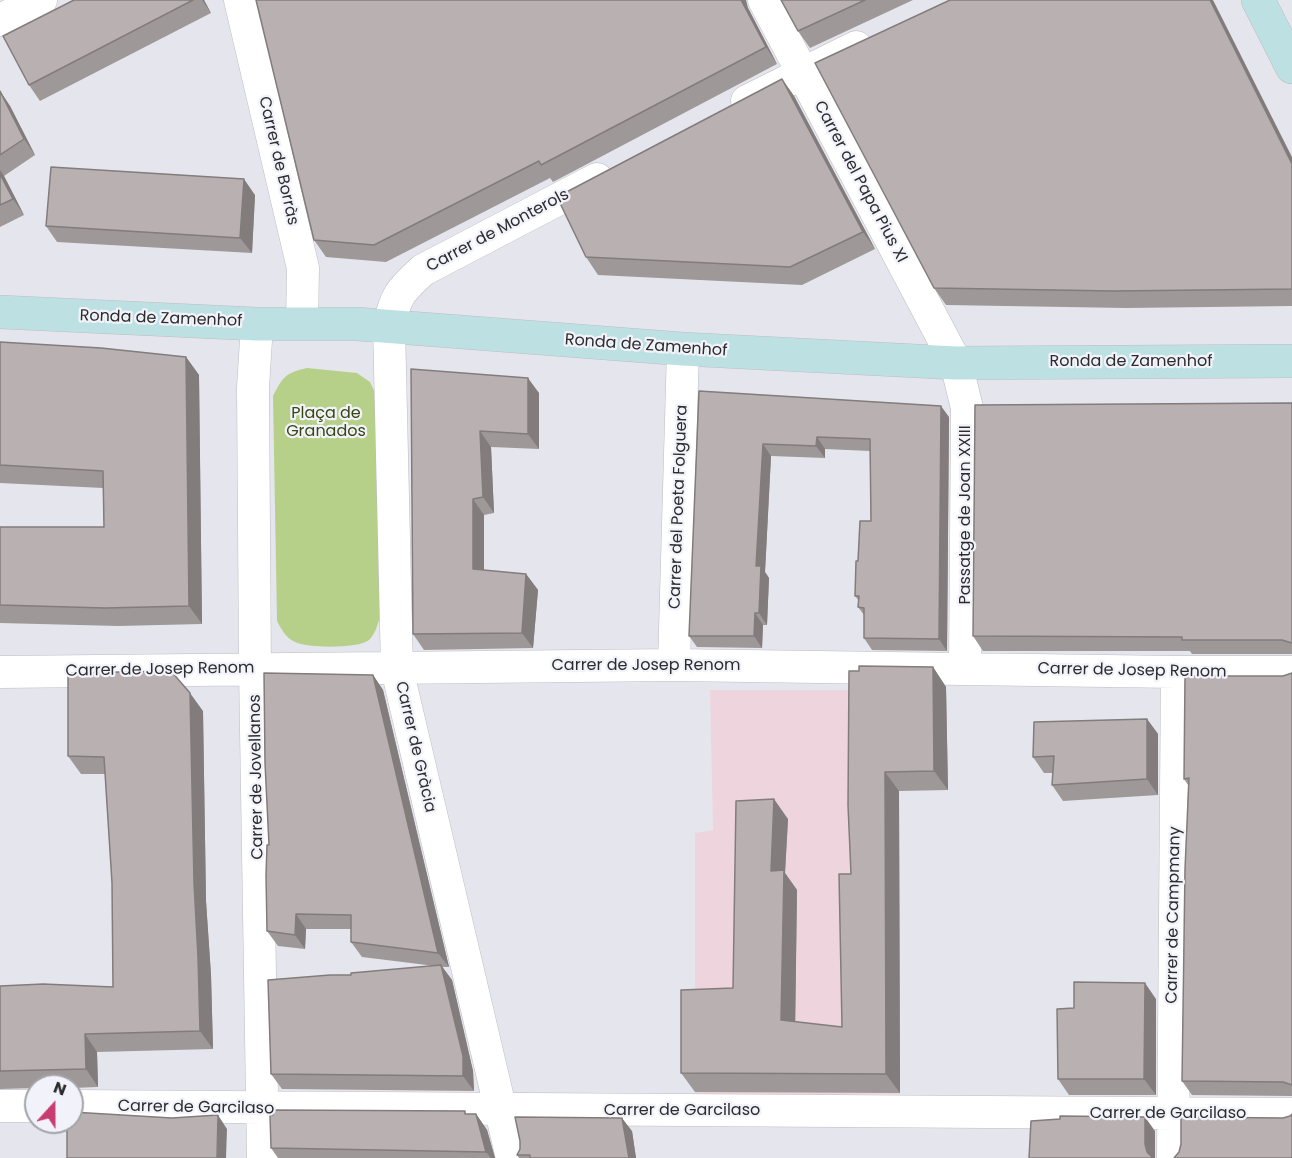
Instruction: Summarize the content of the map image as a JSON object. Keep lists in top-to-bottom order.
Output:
{
  "streets": {
    "main road": ["Ronda de Zamenhof"],
    "street": [
      "Carrer de Borràs",
      "Carrer del Papa Pius XI",
      "Carrer de Monterols",
      "Carrer del Poeta Folguera",
      "Passatge de Joan XXIII",
      "Carrer de Josep Renom",
      "Carrer de Gràcia",
      "Carrer de Jovellanos",
      "Carrer de Campmany",
      "Carrer de Garcilaso"
    ]
  },
  "crossings": [
    ["Carrer de Borràs", "Ronda de Zamenhof"],
    ["Carrer del Papa Pius XI", "Ronda de Zamenhof"],
    ["Carrer del Papa Pius XI", "Passatge de Joan XXIII"],
    ["Carrer de Monterols", "Ronda de Zamenhof"],
    ["Carrer de Monterols", "Carrer de Gràcia"],
    ["Ronda de Zamenhof", "Carrer del Poeta Folguera"],
    ["Ronda de Zamenhof", "Passatge de Joan XXIII"],
    ["Ronda de Zamenhof", "Carrer de Gràcia"],
    ["Ronda de Zamenhof", "Carrer de Jovellanos"],
    ["Carrer del Poeta Folguera", "Carrer de Josep Renom"],
    ["Passatge de Joan XXIII", "Carrer de Josep Renom"],
    ["Carrer de Josep Renom", "Carrer de Gràcia"],
    ["Carrer de Josep Renom", "Carrer de Jovellanos"],
    ["Carrer de Josep Renom", "Carrer de Campmany"],
    ["Carrer de Gràcia", "Carrer de Garcilaso"],
    ["Carrer de Jovellanos", "Carrer de Garcilaso"],
    ["Carrer de Campmany", "Carrer de Garcilaso"]
  ],
  "parks": ["Plaça de Granados"],
  "north": "top"
}
